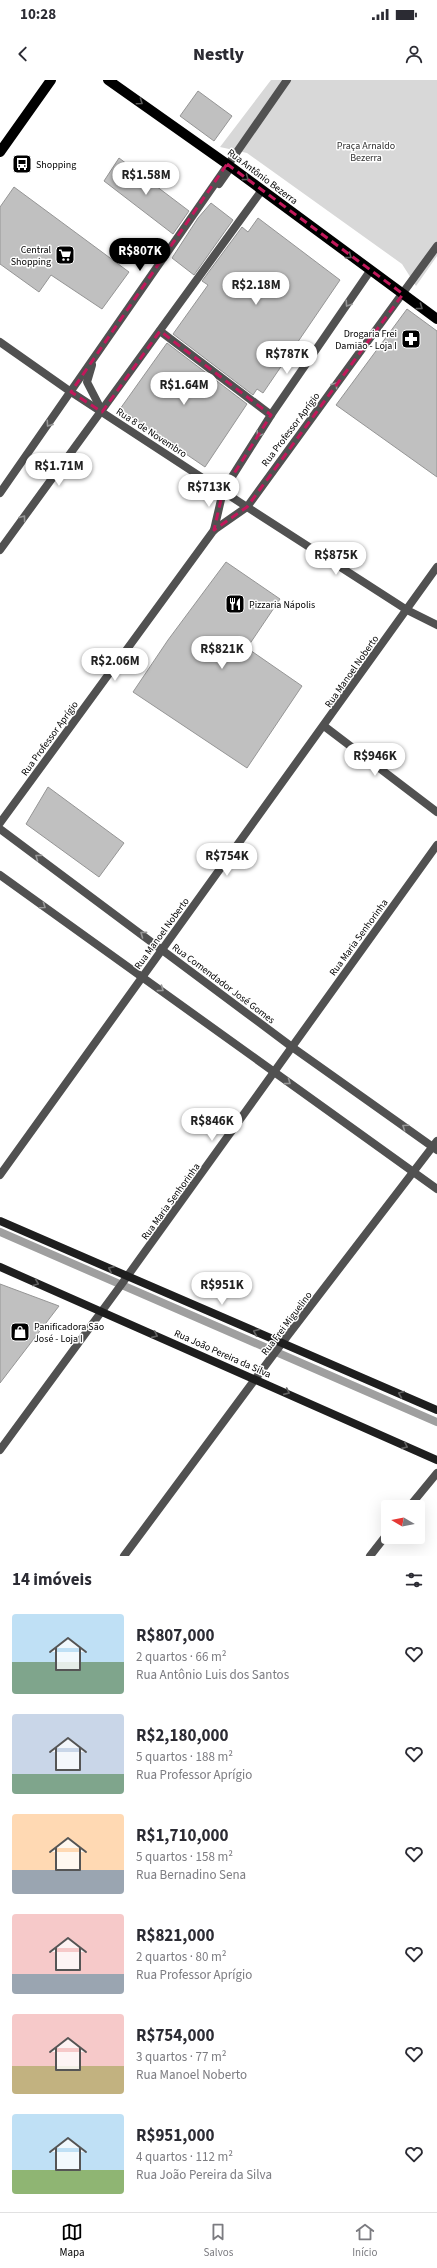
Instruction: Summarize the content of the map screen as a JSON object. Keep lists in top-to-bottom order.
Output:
{
  "streets": {
    "main road": ["Rua Antônio Bezerra"],
    "street": [
      "Rua Professor Aprígio",
      "Rua 8 de Novembro",
      "Rua Manoel Noberto",
      "Rua Maria Senhorinha",
      "Rua Comendador José Gomes",
      "Rua Frei Miguelino",
      "Rua João Pereira da Silva"
    ]
  },
  "crossings": [
    ["Rua Antônio Bezerra", "Rua Professor Aprígio"],
    ["Rua Professor Aprígio", "Rua 8 de Novembro"],
    ["Rua 8 de Novembro", "Rua Manoel Noberto"],
    ["Rua Manoel Noberto", "Rua Comendador José Gomes"],
    ["Rua Maria Senhorinha", "Rua Comendador José Gomes"],
    ["Rua Maria Senhorinha", "Rua João Pereira da Silva"],
    ["Rua Comendador José Gomes", "Rua Frei Miguelino"],
    ["Rua Frei Miguelino", "Rua João Pereira da Silva"]
  ],
  "one_way": ["Rua Antônio Bezerra"],
  "parks": ["Praça Arnaldo Bezerra"],
  "places": {
    "bus stop": ["Shopping"],
    "supermarket": ["Central Shopping"],
    "pharmacy": ["Drogaria Frei Damião - Loja I"],
    "restaurant": ["Pizzaria Nápolis"],
    "shop": ["Panificadora São José - Loja I"]
  },
  "north": "left",
  "page": {
    "status": "10:28",
    "header": "Nestly",
    "price": [
      "R$1.58M",
      "R$807K",
      "R$2.18M",
      "R$787K",
      "R$1.64M",
      "R$1.71M",
      "R$713K",
      "R$875K",
      "R$821K",
      "R$2.06M",
      "R$946K",
      "R$754K",
      "R$846K",
      "R$951K"
    ],
    "heading": "14 imóveis",
    "list": [
      {
        "name": "R$807,000",
        "note": "2 quartos · 66 m² · Rua Antônio Luis dos Santos"
      },
      {
        "name": "R$2,180,000",
        "note": "5 quartos · 188 m² · Rua Professor Aprígio"
      },
      {
        "name": "R$1,710,000",
        "note": "5 quartos · 158 m² · Rua Bernadino Sena"
      },
      {
        "name": "R$821,000",
        "note": "2 quartos · 80 m² · Rua Professor Aprígio"
      },
      {
        "name": "R$754,000",
        "note": "3 quartos · 77 m² · Rua Manoel Noberto"
      },
      {
        "name": "R$951,000",
        "note": "4 quartos · 112 m² · Rua João Pereira da Silva"
      }
    ],
    "tabs": ["Mapa", "Salvos", "Início"]
  }
}
